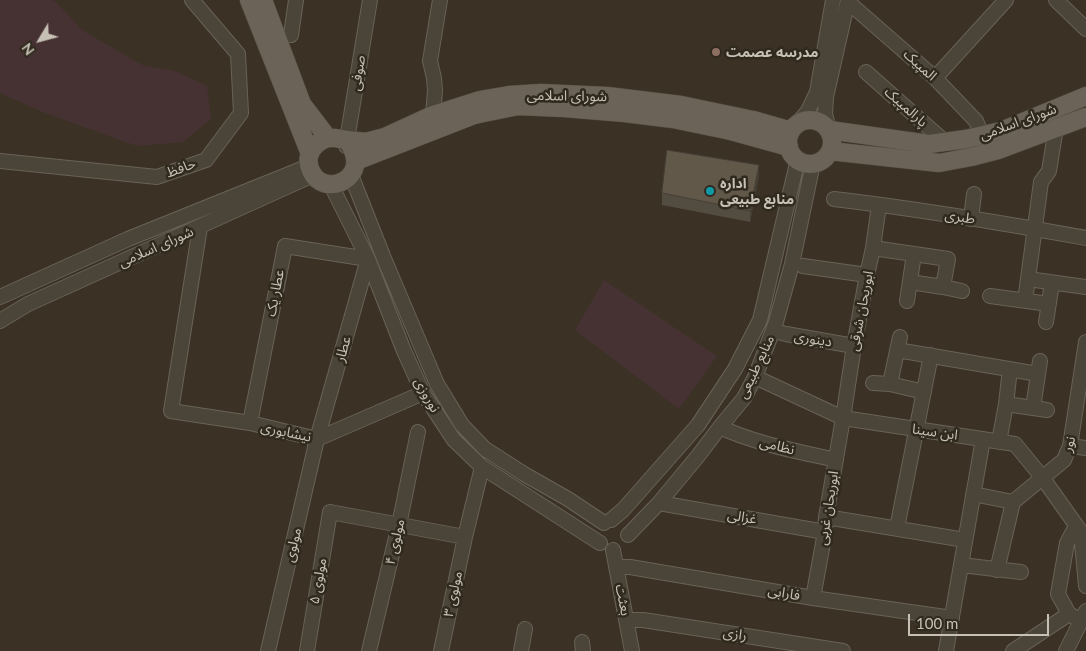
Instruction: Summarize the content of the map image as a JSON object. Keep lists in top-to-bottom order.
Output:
{
  "streets": {
    "main road": ["شورای اسلامی"],
    "street": [
      "المپیک",
      "صوفی",
      "پارالمپیک",
      "حافظ",
      "طبری",
      "عطار یک",
      "ابوریحان شرقی",
      "دینوری",
      "عطار",
      "منابع طبیعی",
      "نوروزی",
      "نیشابوری",
      "ابن سینا",
      "نور",
      "نظامی",
      "ابوریحان غربی",
      "غزالی",
      "مولوی ۴",
      "مولوی",
      "مولوی ۵",
      "فارابی",
      "مولوی ۳",
      "بعثت",
      "رازی"
    ]
  },
  "crossings": [
    ["المپیک", "شورای اسلامی"],
    ["صوفی", "شورای اسلامی"],
    ["صوفی", "نوروزی"],
    ["شورای اسلامی", "پارالمپیک"],
    ["شورای اسلامی", "منابع طبیعی"],
    ["شورای اسلامی", "نوروزی"],
    ["شورای اسلامی", "نیشابوری"],
    ["طبری", "ابوریحان شرقی"],
    ["عطار یک", "عطار"],
    ["عطار یک", "نوروزی"],
    ["عطار یک", "نیشابوری"],
    ["ابوریحان شرقی", "دینوری"],
    ["ابوریحان شرقی", "ابن سینا"],
    ["ابوریحان شرقی", "ابوریحان غربی"],
    ["دینوری", "منابع طبیعی"],
    ["عطار", "نوروزی"],
    ["عطار", "نیشابوری"],
    ["عطار", "مولوی"],
    ["منابع طبیعی", "نوروزی"],
    ["منابع طبیعی", "ابن سینا"],
    ["منابع طبیعی", "نظامی"],
    ["منابع طبیعی", "غزالی"],
    ["منابع طبیعی", "بعثت"],
    ["نوروزی", "نیشابوری"],
    ["نوروزی", "مولوی ۳"],
    ["نوروزی", "بعثت"],
    ["نیشابوری", "مولوی"],
    ["ابن سینا", "نور"],
    ["ابن سینا", "ابوریحان غربی"],
    ["نظامی", "ابوریحان غربی"],
    ["ابوریحان غربی", "غزالی"],
    ["ابوریحان غربی", "فارابی"],
    ["مولوی ۴", "مولوی ۵"],
    ["فارابی", "بعثت"],
    ["بعثت", "رازی"]
  ],
  "places": ["مدرسه عصمت", "اداره منابع طبیعی"],
  "scale_bar": "100 m",
  "north": "bottom left"
}
